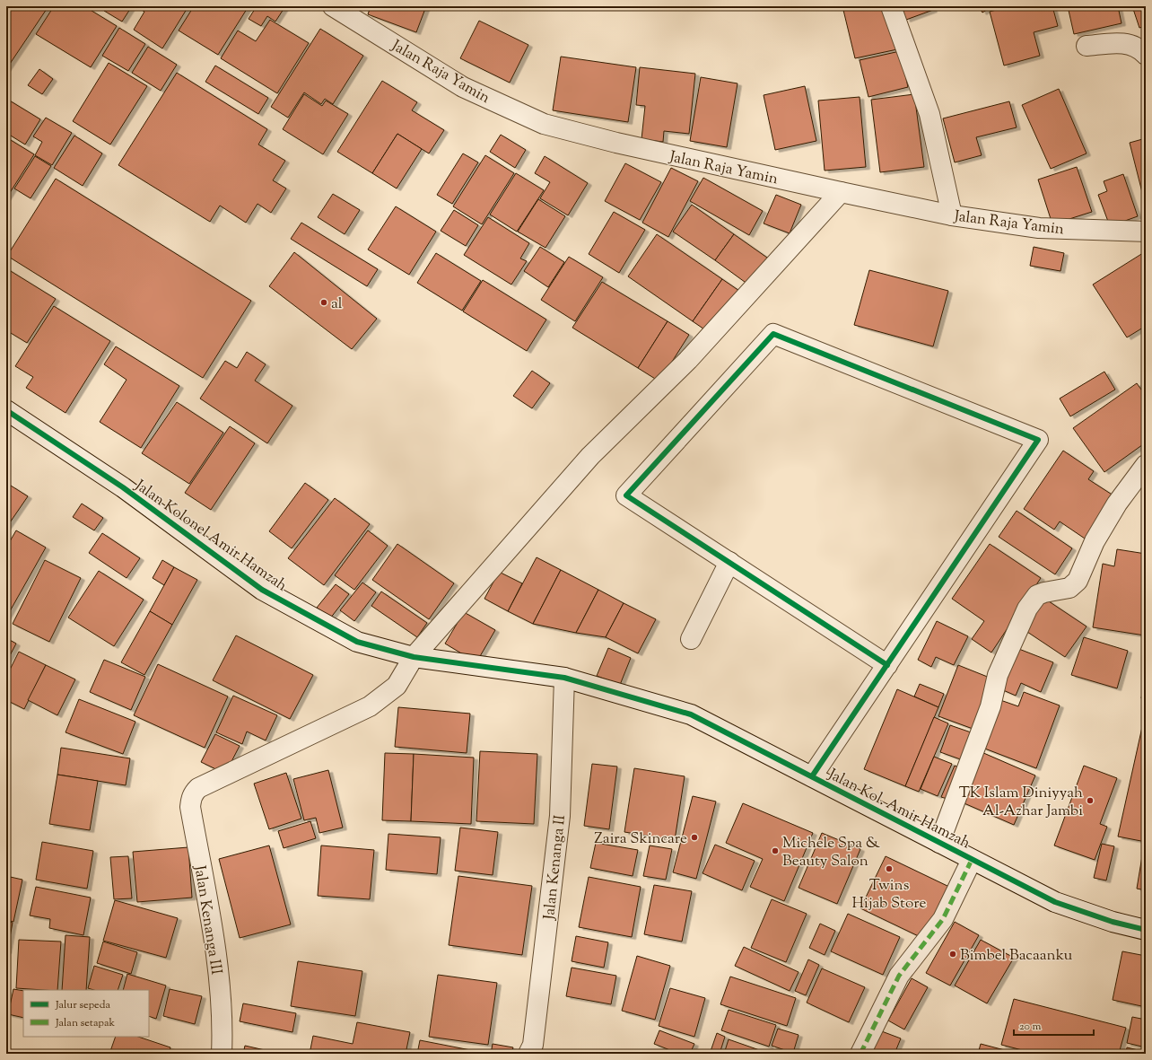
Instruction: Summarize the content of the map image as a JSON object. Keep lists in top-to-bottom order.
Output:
{
  "streets": {
    "street": [
      "Jalan Raja Yamin",
      "Jalan Kolonel Amir Hamzah",
      "Jalan Kol. Amir Hamzah",
      "Jalan Kenanga II",
      "Jalan Kenanga III"
    ]
  },
  "crossings": [
    ["Jalan Kolonel Amir Hamzah", "Jalan Kol. Amir Hamzah"],
    ["Jalan Kolonel Amir Hamzah", "Jalan Kenanga III"],
    ["Jalan Kol. Amir Hamzah", "Jalan Kenanga II"],
    ["Jalan Kol. Amir Hamzah", "Jalan Kenanga III"]
  ],
  "places": [
    "al",
    "TK Islam Diniyyah Al-Azhar Jambi",
    "Zaira Skincare",
    "Michele Spa & Beauty Salon",
    "Twins Hijab Store",
    "Bimbel Bacaanku"
  ],
  "legend": ["Jalur sepeda", "Jalan setapak"],
  "scale_bar": "20 m"
}
